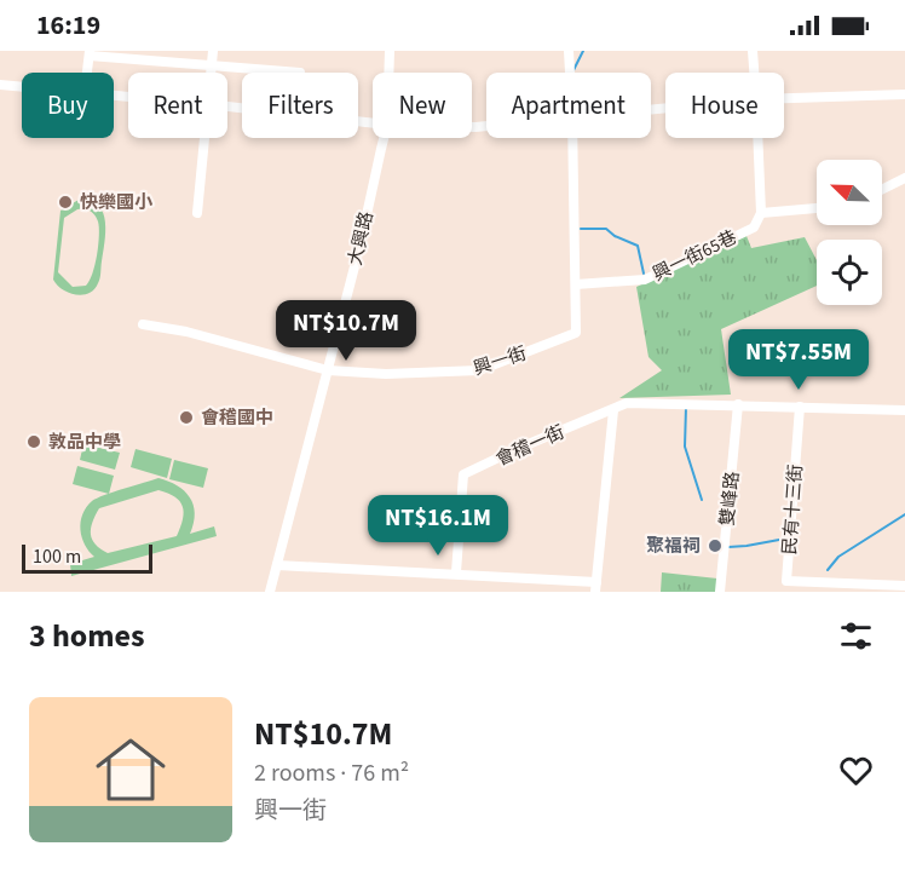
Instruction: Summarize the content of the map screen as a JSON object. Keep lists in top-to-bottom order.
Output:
{
  "streets": {
    "street": [
      "大興路",
      "興一街65巷",
      "興一街",
      "會稽一街",
      "雙峰路",
      "民有十三街"
    ]
  },
  "crossings": [
    ["大興路", "興一街"],
    ["興一街65巷", "興一街"],
    ["會稽一街", "雙峰路"],
    ["會稽一街", "民有十三街"]
  ],
  "places": [
    "快樂國小",
    "會稽國中",
    "敦品中學",
    "聚福祠"
  ],
  "scale_bar": "100 m",
  "north": "top left",
  "page": {
    "status": "16:19",
    "chip": [
      "Buy",
      "Rent",
      "Filters",
      "New",
      "Apartment",
      "House"
    ],
    "price": ["NT$10.7M", "NT$7.55M", "NT$16.1M"],
    "scale": "100 m",
    "heading": "3 homes",
    "list": [
      {
        "name": "NT$10.7M",
        "note": "2 rooms · 76 m² · 興一街"
      }
    ]
  }
}
